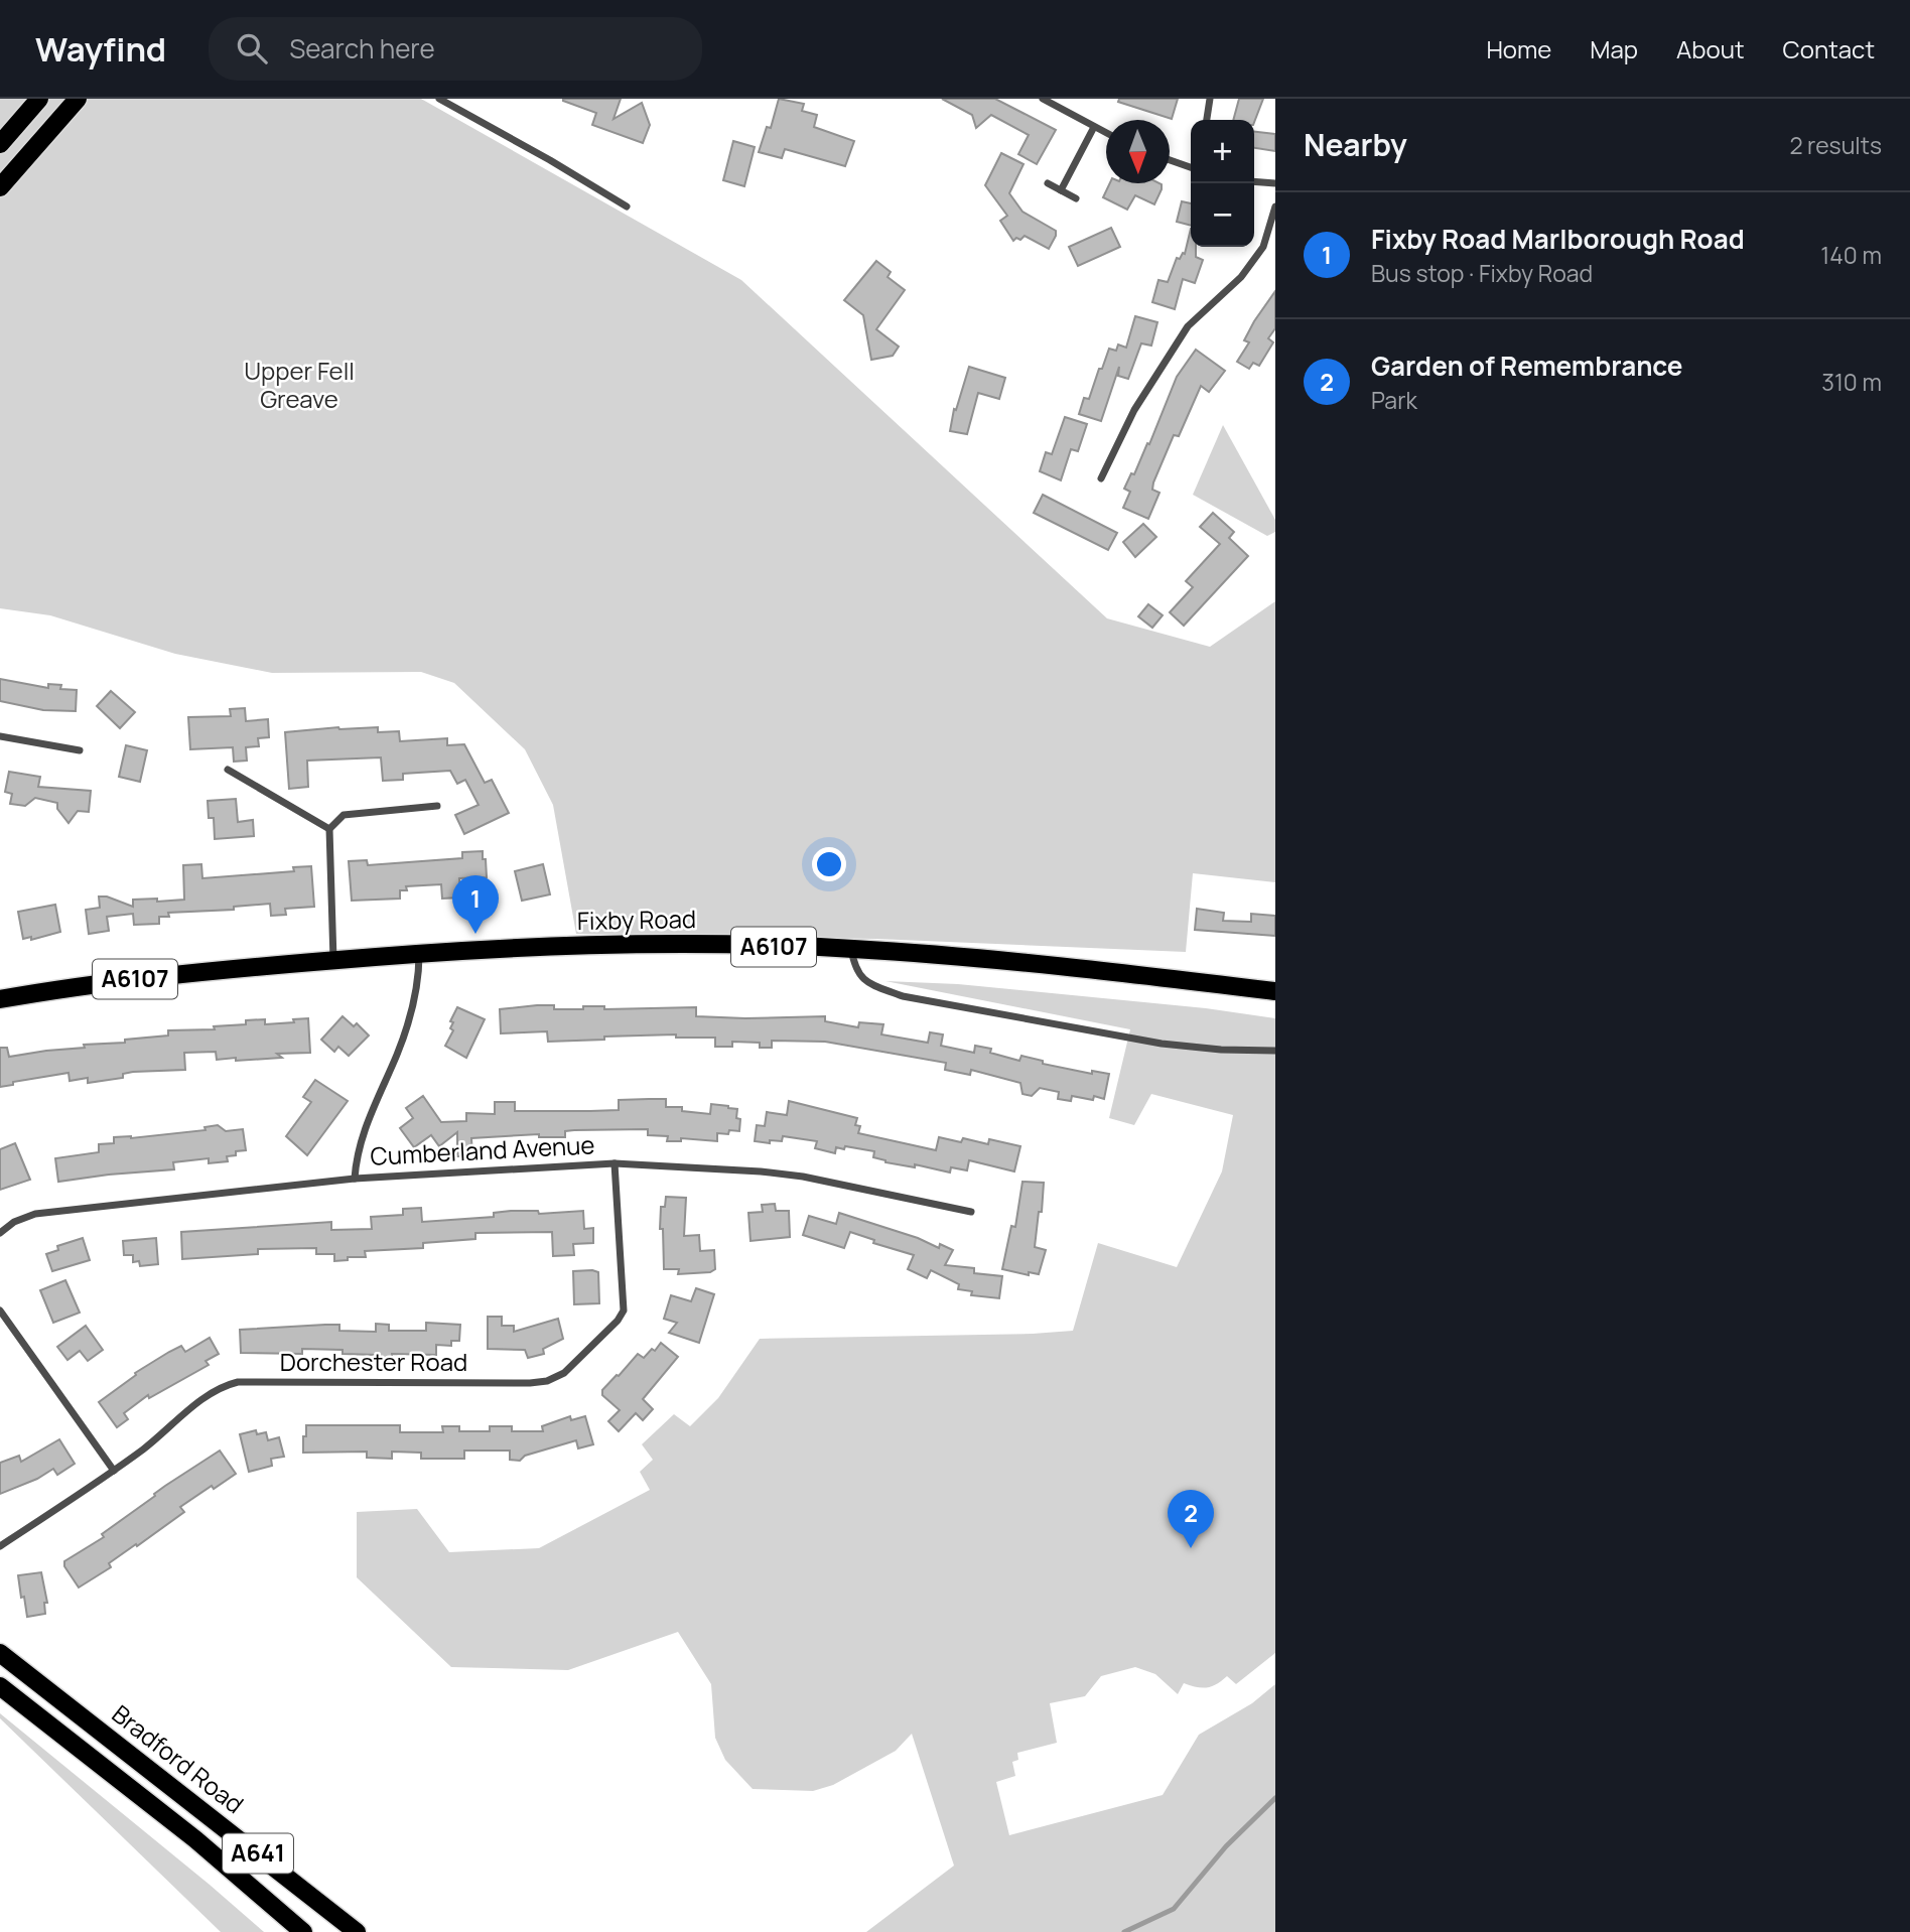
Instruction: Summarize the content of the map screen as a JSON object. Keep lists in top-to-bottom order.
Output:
{
  "streets": {
    "main road": [
      "Fixby Road",
      "A6107",
      "Bradford Road",
      "A641"
    ],
    "street": ["Cumberland Avenue", "Dorchester Road"]
  },
  "crossings": [
    ["Cumberland Avenue", "Dorchester Road"]
  ],
  "parks": ["Upper Fell Greave"],
  "north": "bottom",
  "page": {
    "header": "Wayfind",
    "search": "Search here",
    "nav": [
      "Home",
      "Map",
      "About",
      "Contact"
    ],
    "heading": ["Nearby", "2 results"],
    "map_buttons": ["+", "−"],
    "list": [
      {
        "mark": "1",
        "name": "Fixby Road Marlborough Road",
        "note": "Bus stop · Fixby Road",
        "value": "140 m"
      },
      {
        "mark": "2",
        "name": "Garden of Remembrance",
        "note": "Park",
        "value": "310 m"
      }
    ],
    "pins": ["1", "2"]
  }
}
